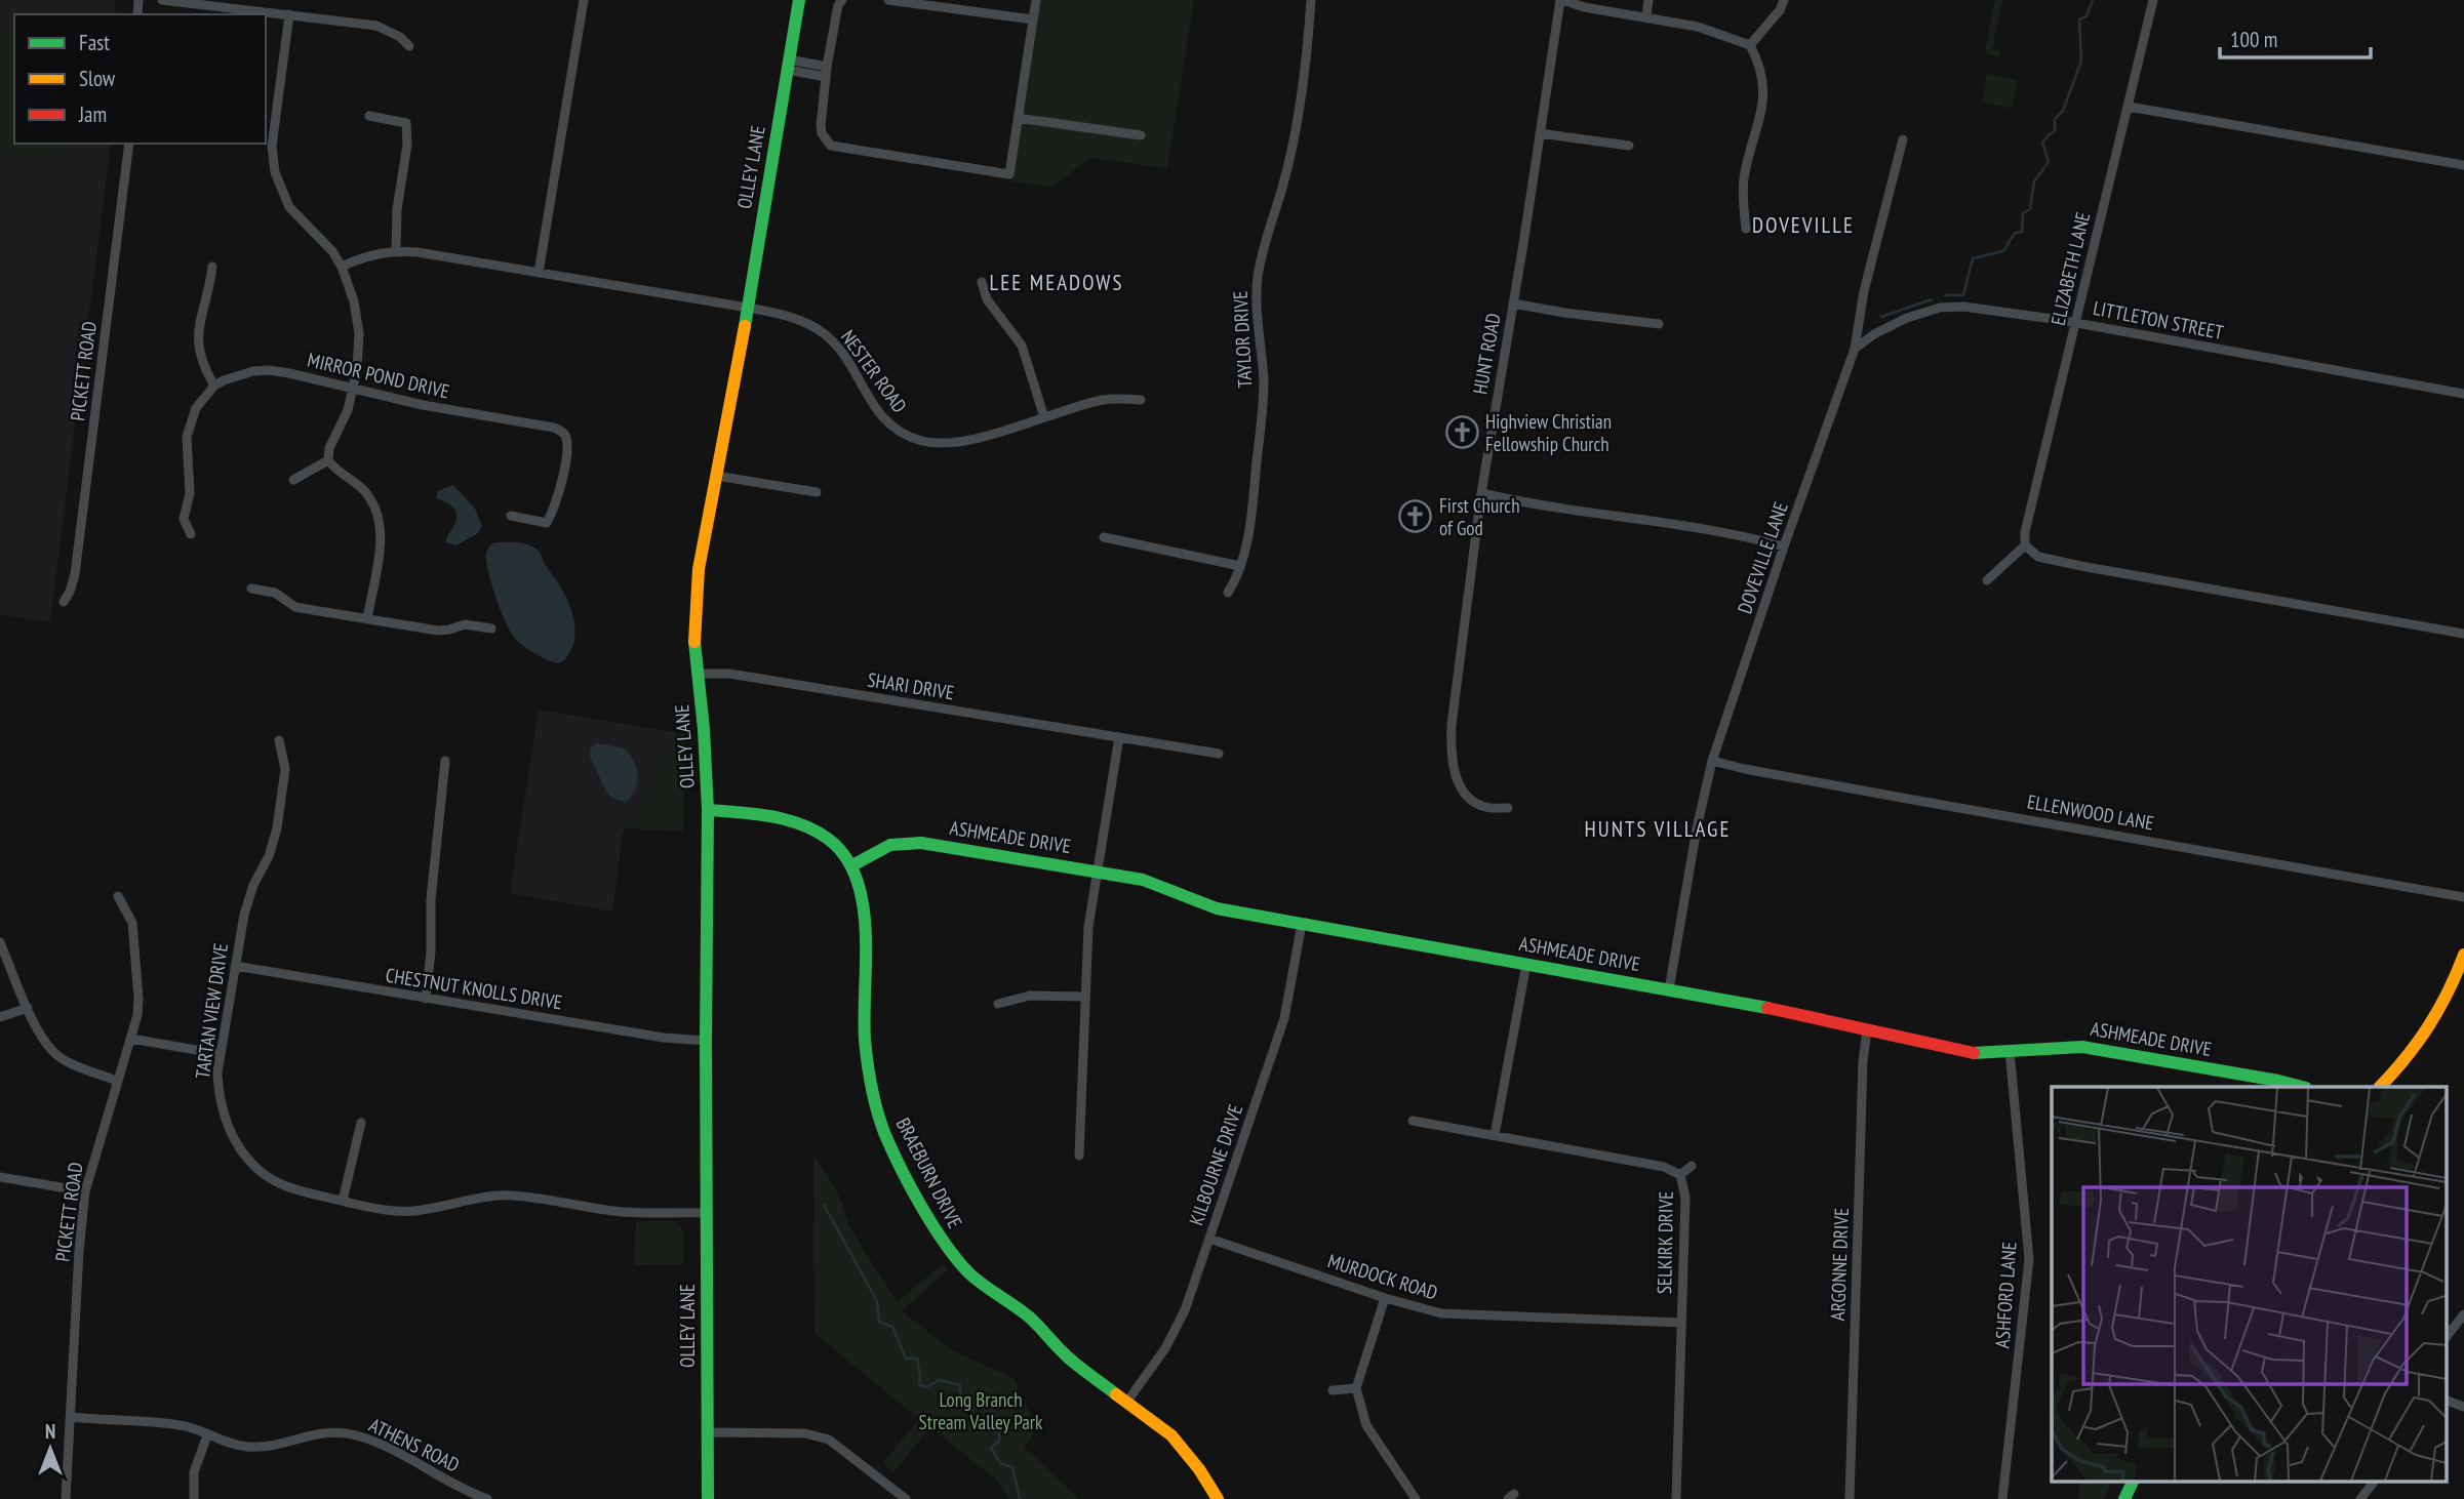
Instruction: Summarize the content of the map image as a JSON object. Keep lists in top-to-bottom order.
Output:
{
  "streets": {
    "street": [
      "OLLEY LANE",
      "ELIZABETH LANE",
      "LITTLETON STREET",
      "TAYLOR DRIVE",
      "HUNT ROAD",
      "PICKETT ROAD",
      "NESTER ROAD",
      "MIRROR POND DRIVE",
      "DOVEVILLE LANE",
      "SHARI DRIVE",
      "ELLENWOOD LANE",
      "ASHMEADE DRIVE",
      "CHESTNUT KNOLLS DRIVE",
      "TARTAN VIEW DRIVE",
      "KILBOURNE DRIVE",
      "BRAEBURN DRIVE",
      "SELKIRK DRIVE",
      "ARGONNE DRIVE",
      "MURDOCK ROAD",
      "ASHFORD LANE",
      "ATHENS ROAD"
    ]
  },
  "crossings": [
    ["OLLEY LANE", "NESTER ROAD"],
    ["OLLEY LANE", "SHARI DRIVE"],
    ["OLLEY LANE", "CHESTNUT KNOLLS DRIVE"],
    ["OLLEY LANE", "TARTAN VIEW DRIVE"],
    ["OLLEY LANE", "BRAEBURN DRIVE"],
    ["ELIZABETH LANE", "LITTLETON STREET"],
    ["LITTLETON STREET", "DOVEVILLE LANE"],
    ["PICKETT ROAD", "ATHENS ROAD"],
    ["DOVEVILLE LANE", "ELLENWOOD LANE"],
    ["DOVEVILLE LANE", "ASHMEADE DRIVE"],
    ["ASHMEADE DRIVE", "KILBOURNE DRIVE"],
    ["ASHMEADE DRIVE", "BRAEBURN DRIVE"],
    ["ASHMEADE DRIVE", "ARGONNE DRIVE"],
    ["ASHMEADE DRIVE", "ASHFORD LANE"],
    ["CHESTNUT KNOLLS DRIVE", "TARTAN VIEW DRIVE"],
    ["KILBOURNE DRIVE", "BRAEBURN DRIVE"],
    ["KILBOURNE DRIVE", "MURDOCK ROAD"],
    ["SELKIRK DRIVE", "MURDOCK ROAD"]
  ],
  "districts": ["DOVEVILLE", "LEE MEADOWS", "HUNTS VILLAGE"],
  "parks": ["Long Branch Stream Valley Park"],
  "places": {
    "church": ["Highview Christian Fellowship Church", "First Church of God"]
  },
  "legend": ["Fast", "Slow", "Jam"],
  "scale_bar": "100 m",
  "north": "top"
}
